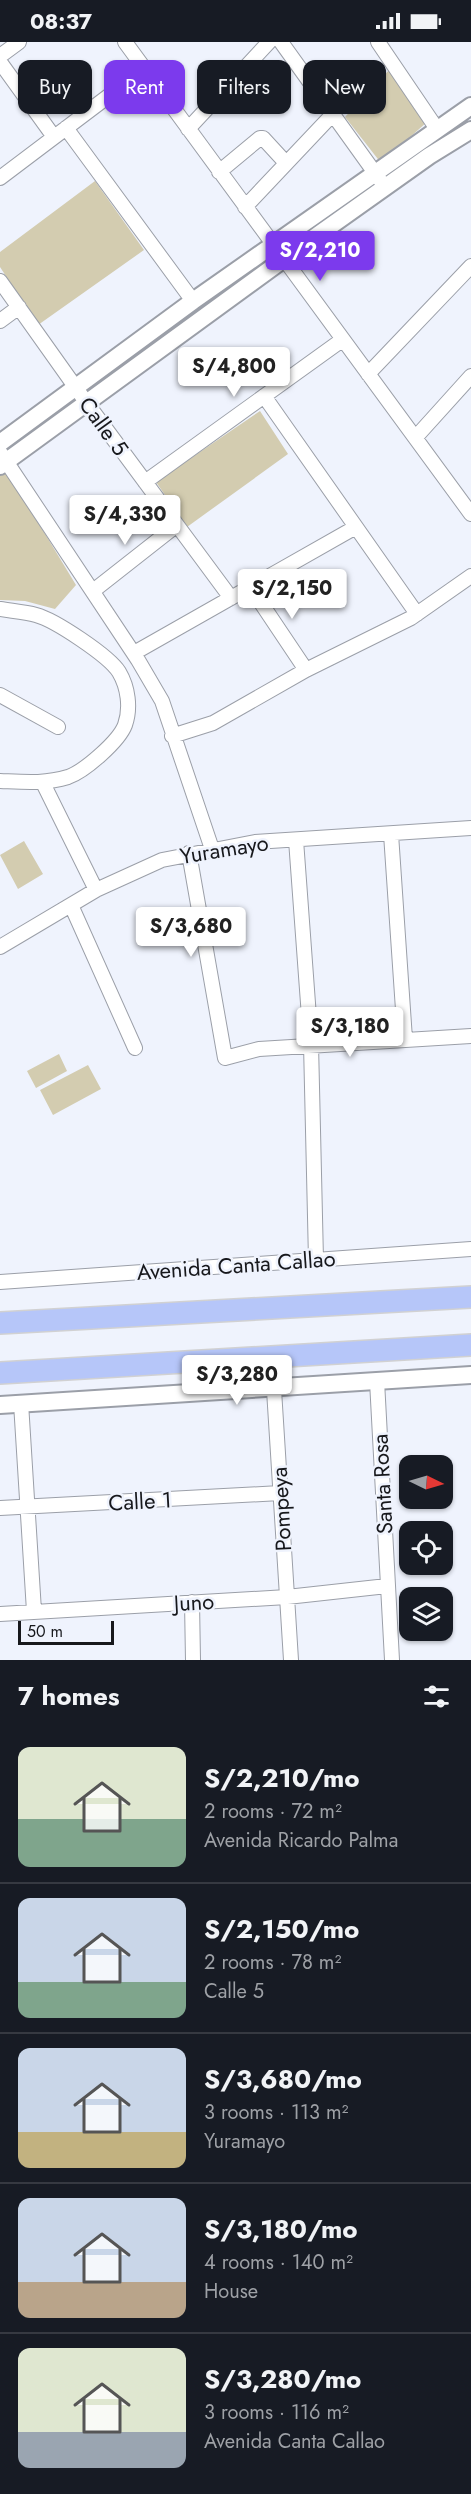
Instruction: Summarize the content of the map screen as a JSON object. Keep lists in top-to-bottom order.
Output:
{
  "streets": {
    "main road": ["Avenida Canta Callao"],
    "street": [
      "Calle 5",
      "Yuramayo",
      "Santa Rosa",
      "Calle 1",
      "Pompeya",
      "Juno"
    ]
  },
  "crossings": [
    ["Santa Rosa", "Juno"],
    ["Calle 1", "Pompeya"],
    ["Pompeya", "Juno"]
  ],
  "scale_bar": "50 m",
  "north": "right",
  "page": {
    "status": "08:37",
    "chip": [
      "Buy",
      "Rent",
      "Filters",
      "New"
    ],
    "price": [
      "S/2,210",
      "S/4,800",
      "S/4,330",
      "S/2,150",
      "S/3,680",
      "S/3,180",
      "S/3,280"
    ],
    "scale": "50 m",
    "heading": "7 homes",
    "list": [
      {
        "name": "S/2,210/mo",
        "note": "2 rooms · 72 m² · Avenida Ricardo Palma"
      },
      {
        "name": "S/2,150/mo",
        "note": "2 rooms · 78 m² · Calle 5"
      },
      {
        "name": "S/3,680/mo",
        "note": "3 rooms · 113 m² · Yuramayo"
      },
      {
        "name": "S/3,180/mo",
        "note": "4 rooms · 140 m² · House"
      },
      {
        "name": "S/3,280/mo",
        "note": "3 rooms · 116 m² · Avenida Canta Callao"
      }
    ]
  }
}
